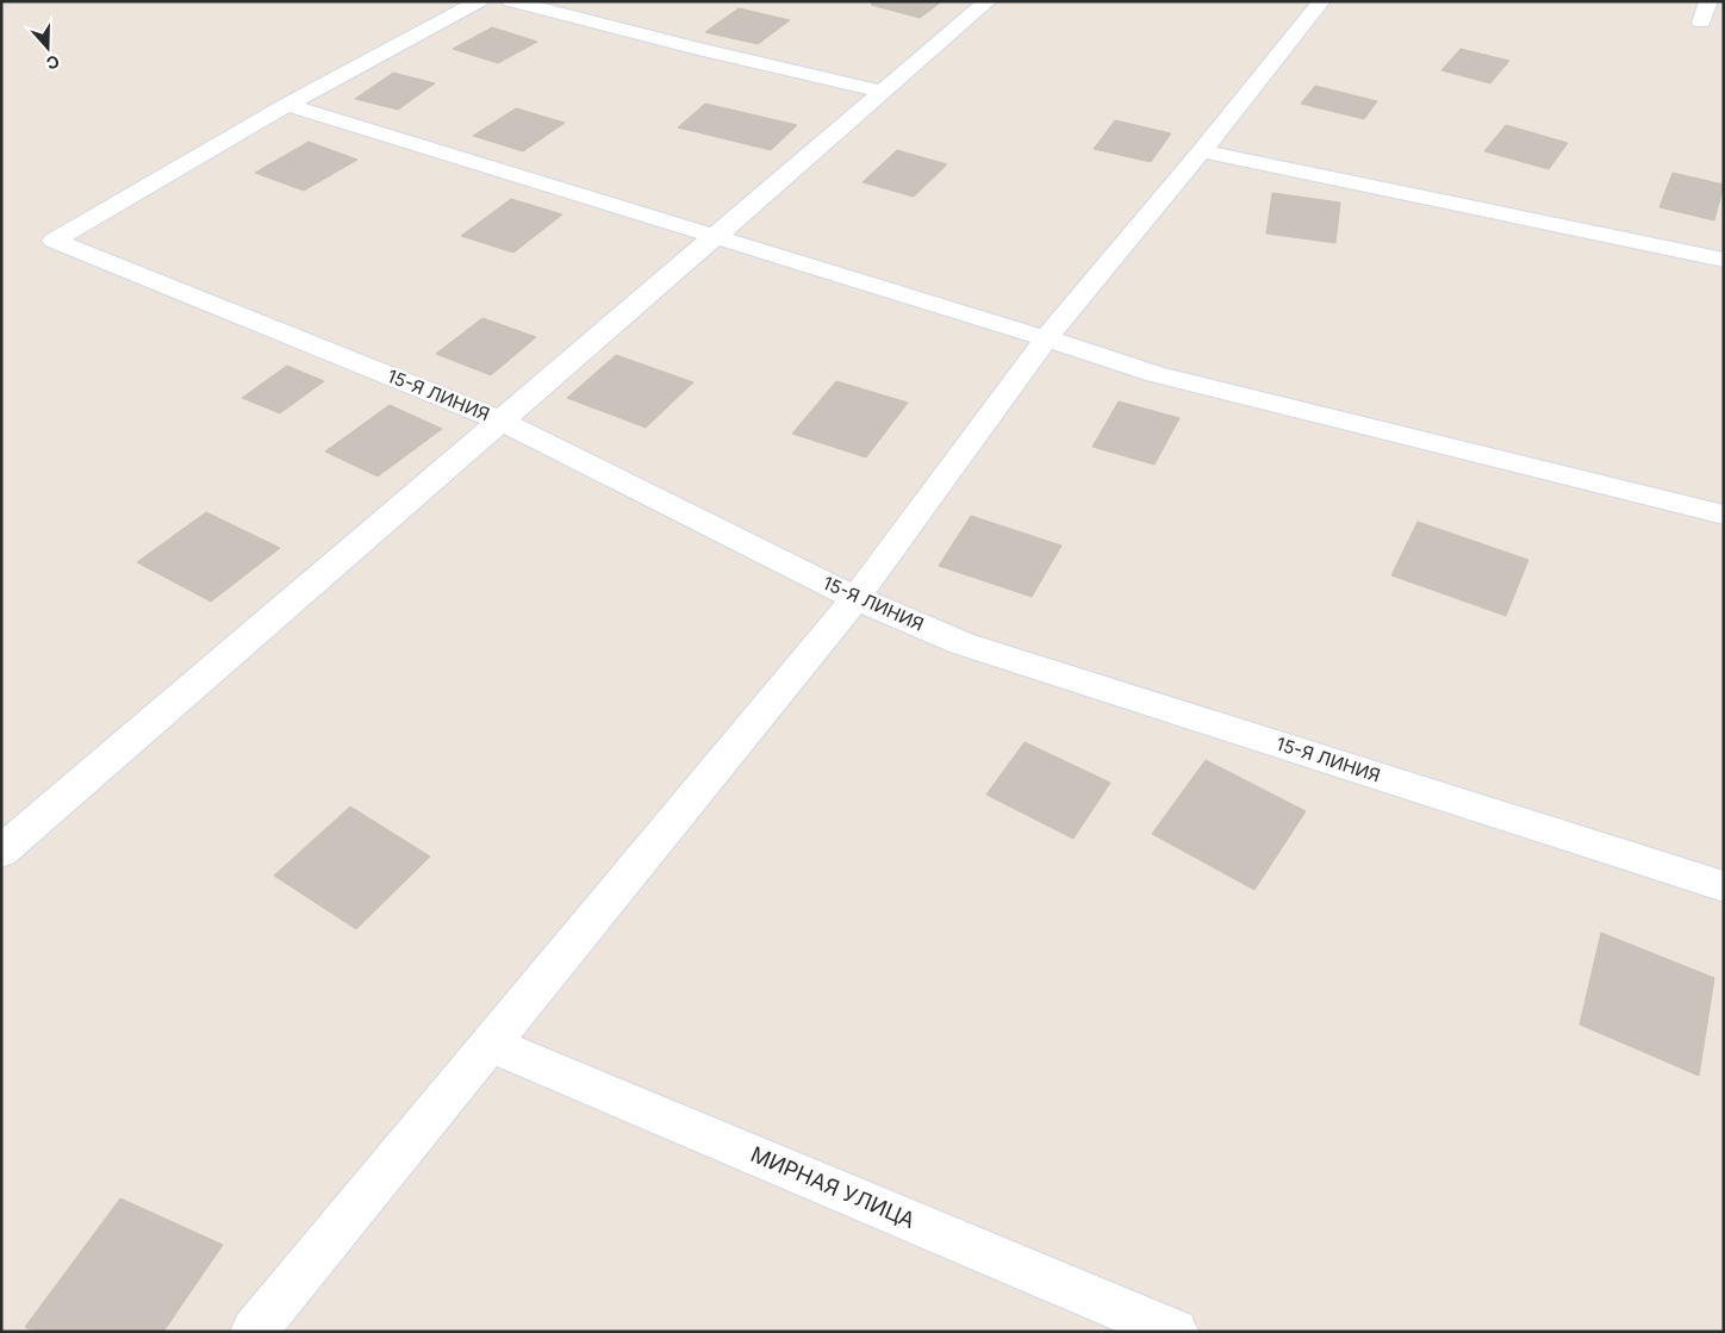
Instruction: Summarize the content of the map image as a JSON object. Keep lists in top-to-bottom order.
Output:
{
  "streets": {
    "street": ["15-Я ЛИНИЯ", "МИРНАЯ УЛИЦА"]
  },
  "north": "bottom"
}
